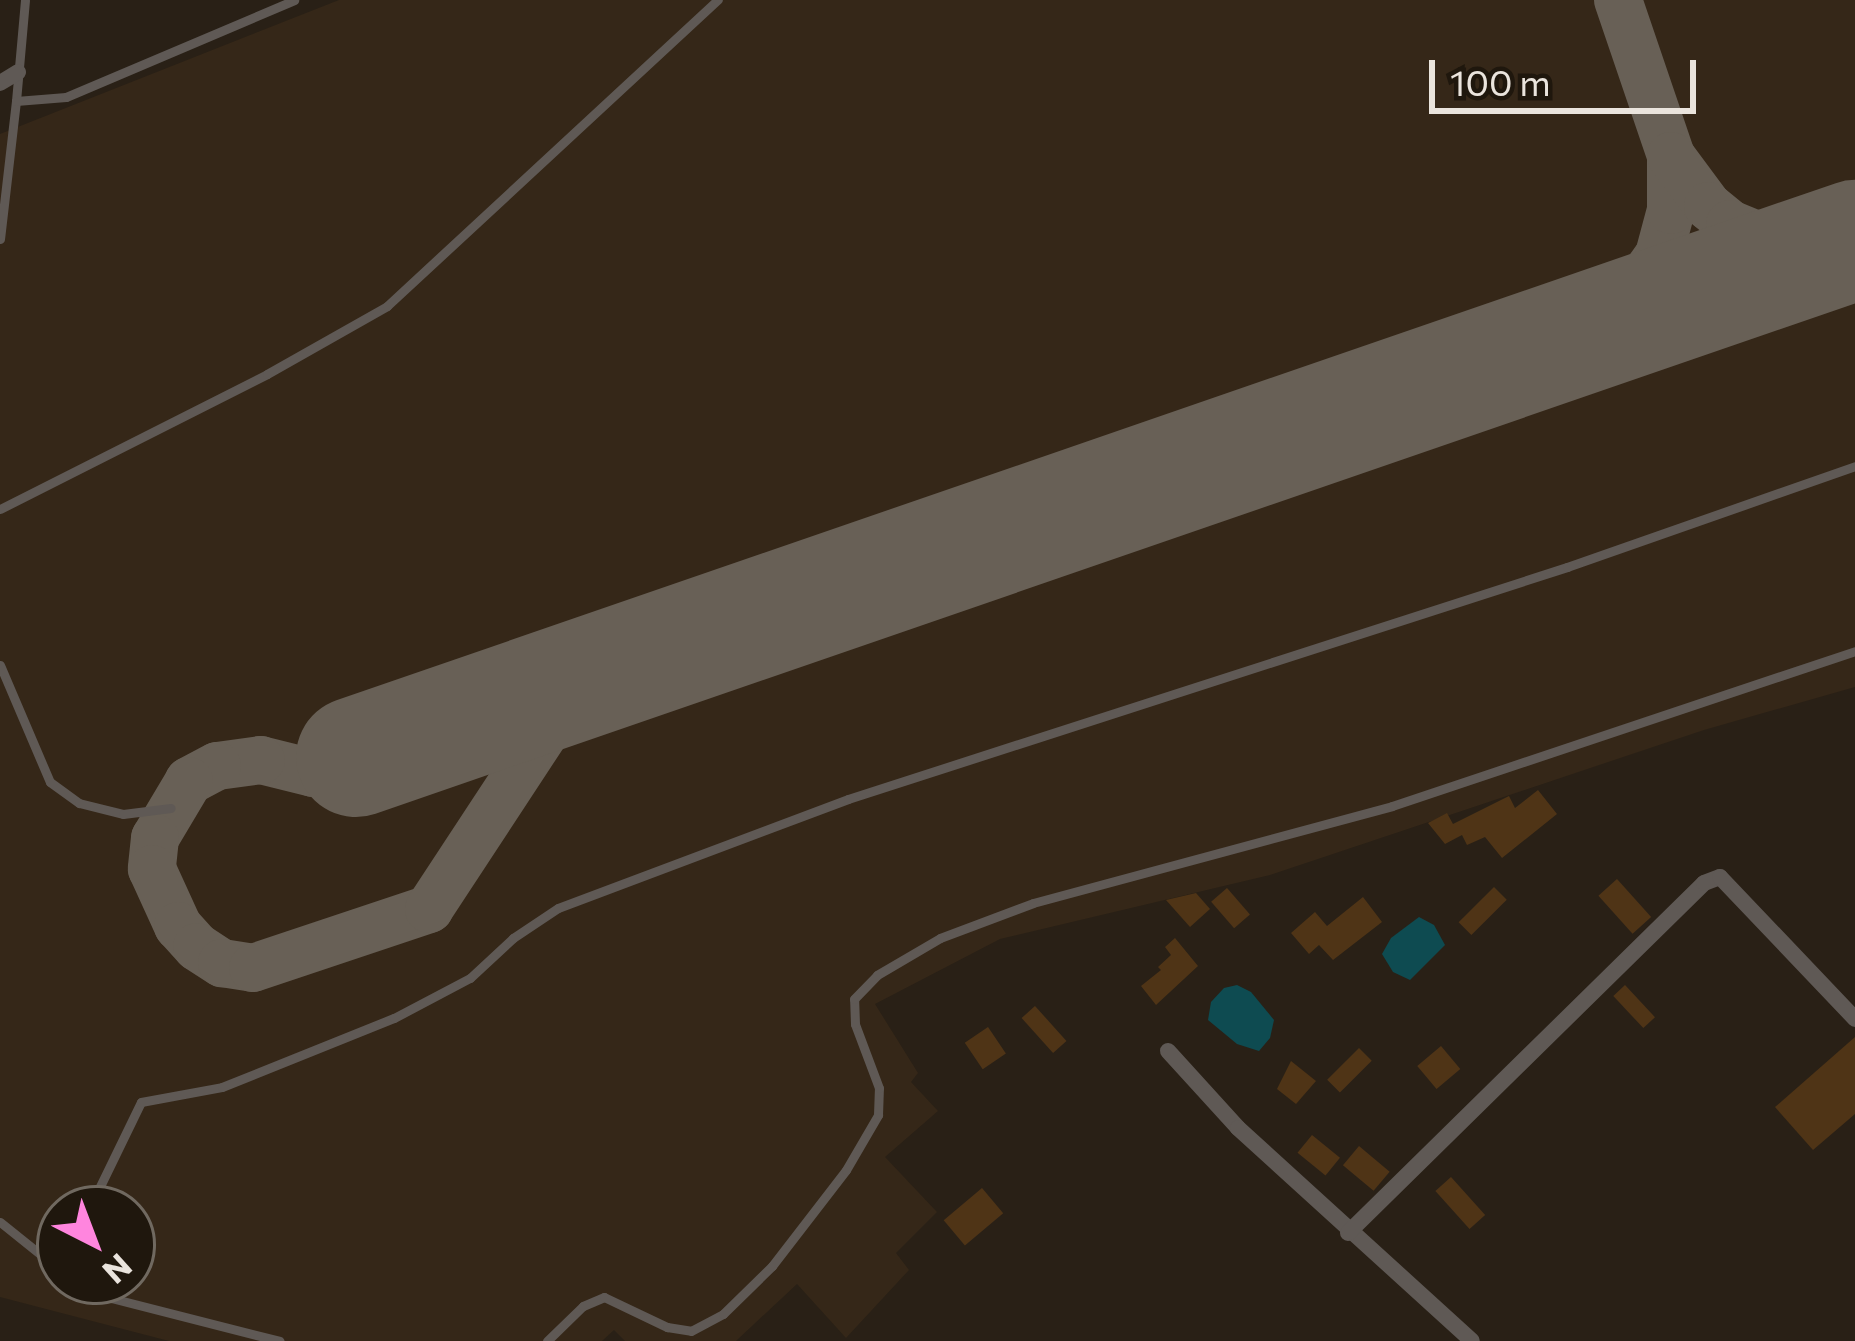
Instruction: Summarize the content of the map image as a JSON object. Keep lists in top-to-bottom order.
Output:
{
  "scale_bar": "100 m",
  "north": "bottom right"
}
